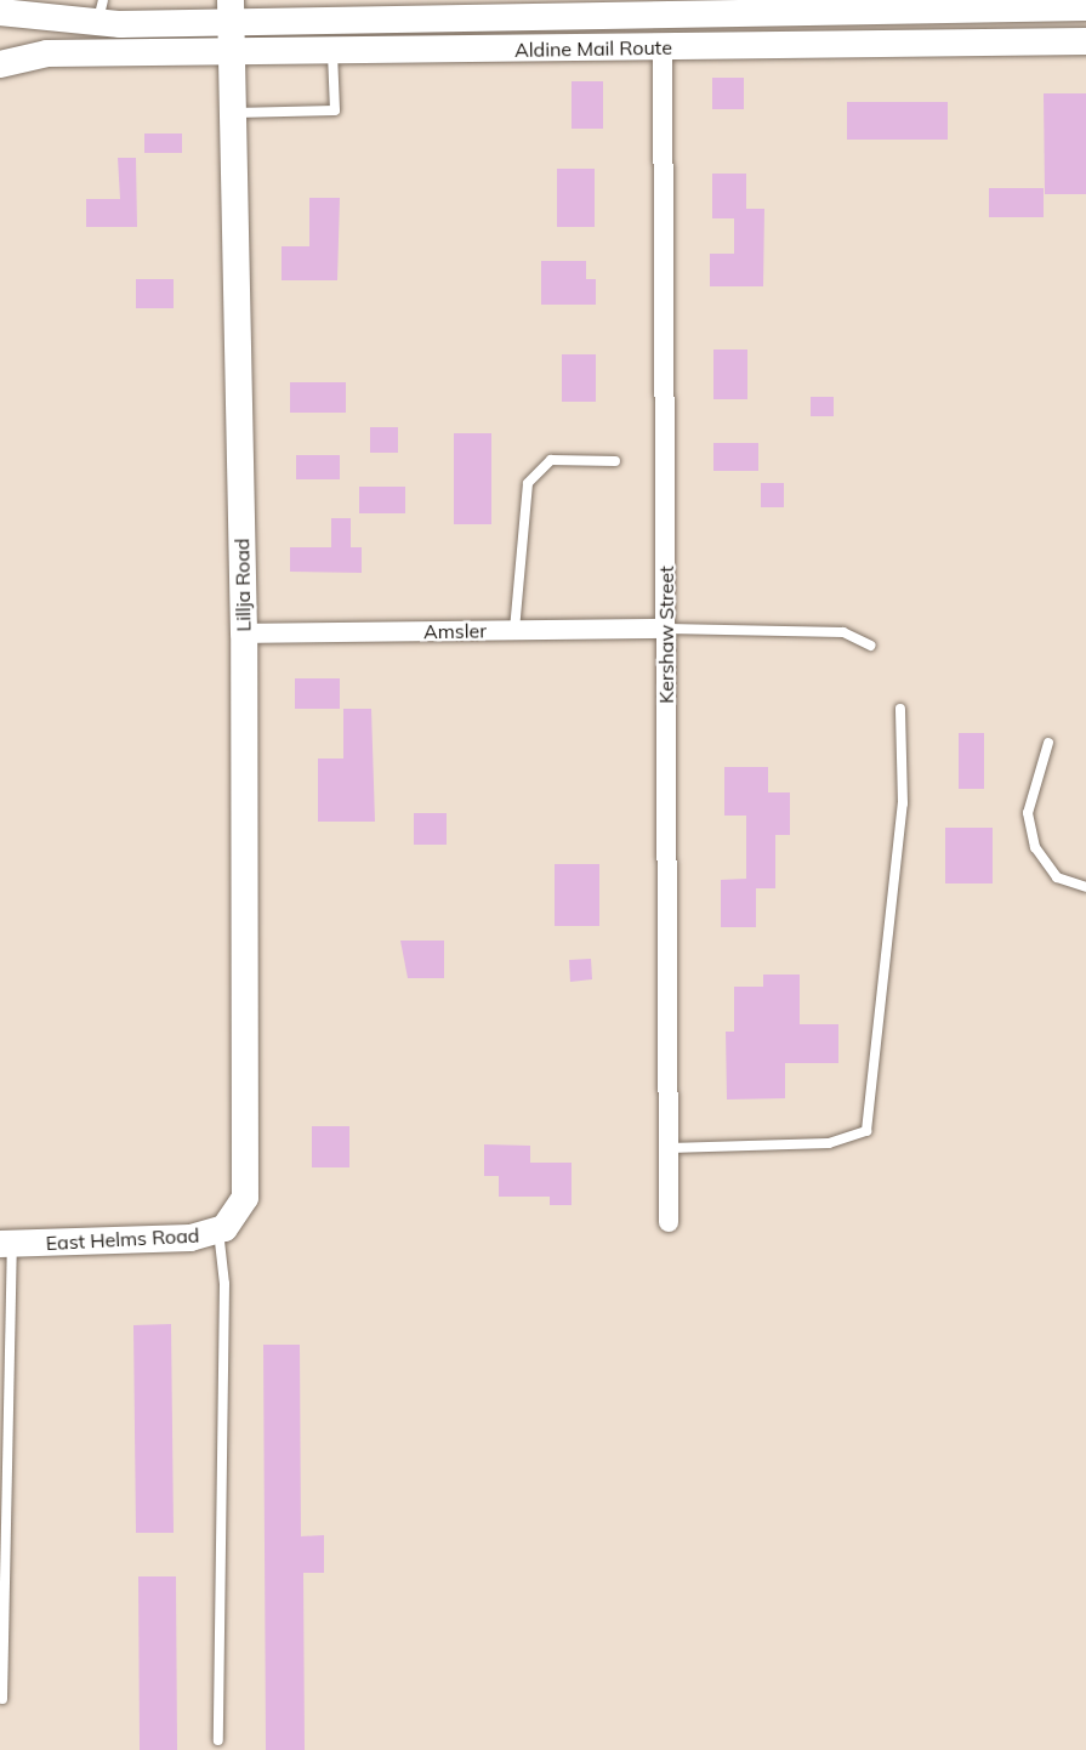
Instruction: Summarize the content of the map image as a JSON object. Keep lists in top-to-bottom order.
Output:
{
  "streets": {
    "main road": ["Aldine Mail Route", "Lillja Road", "East Helms Road"],
    "street": ["Amsler", "Kershaw Street"]
  },
  "crossings": [
    ["Aldine Mail Route", "Lillja Road"],
    ["Aldine Mail Route", "Kershaw Street"],
    ["Lillja Road", "Amsler"],
    ["Lillja Road", "East Helms Road"],
    ["Amsler", "Kershaw Street"]
  ]
}
